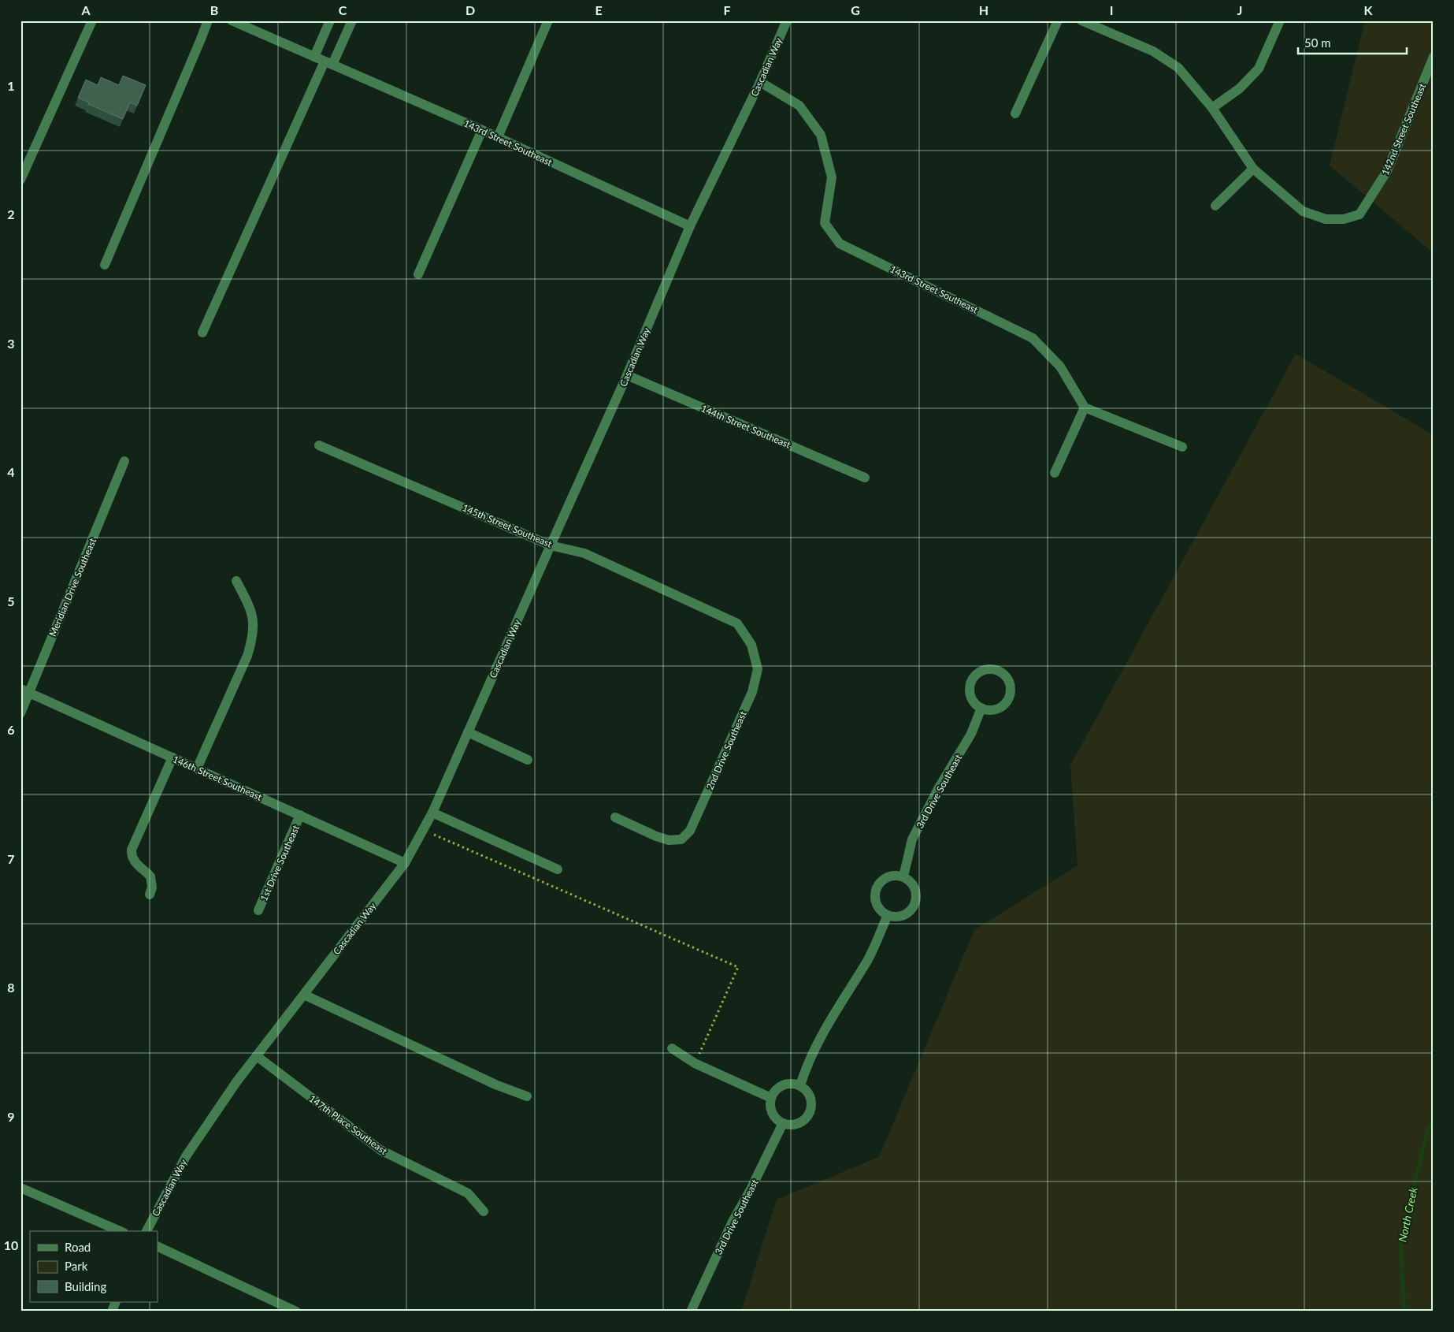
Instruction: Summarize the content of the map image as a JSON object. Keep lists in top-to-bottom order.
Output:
{
  "streets": {
    "street": [
      "Cascadian Way",
      "142nd Street Southeast",
      "143rd Street Southeast",
      "144th Street Southeast",
      "145th Street Southeast",
      "Meridian Drive Southeast",
      "2nd Drive Southeast",
      "146th Street Southeast",
      "3rd Drive Southeast",
      "1st Drive Southeast",
      "147th Place Southeast"
    ]
  },
  "crossings": [
    ["Cascadian Way", "143rd Street Southeast"],
    ["Cascadian Way", "144th Street Southeast"],
    ["Cascadian Way", "145th Street Southeast"],
    ["Cascadian Way", "146th Street Southeast"],
    ["Cascadian Way", "147th Place Southeast"],
    ["145th Street Southeast", "2nd Drive Southeast"],
    ["Meridian Drive Southeast", "146th Street Southeast"],
    ["146th Street Southeast", "1st Drive Southeast"]
  ],
  "water": ["North Creek"],
  "legend": ["Road", "Park", "Building"],
  "scale_bar": "50 m",
  "grid": {
    "columns": [
      "A",
      "B",
      "C",
      "D",
      "E",
      "F",
      "G",
      "H",
      "I",
      "J",
      "K"
    ],
    "rows": [
      "1",
      "2",
      "3",
      "4",
      "5",
      "6",
      "7",
      "8",
      "9",
      "10"
    ]
  }
}
